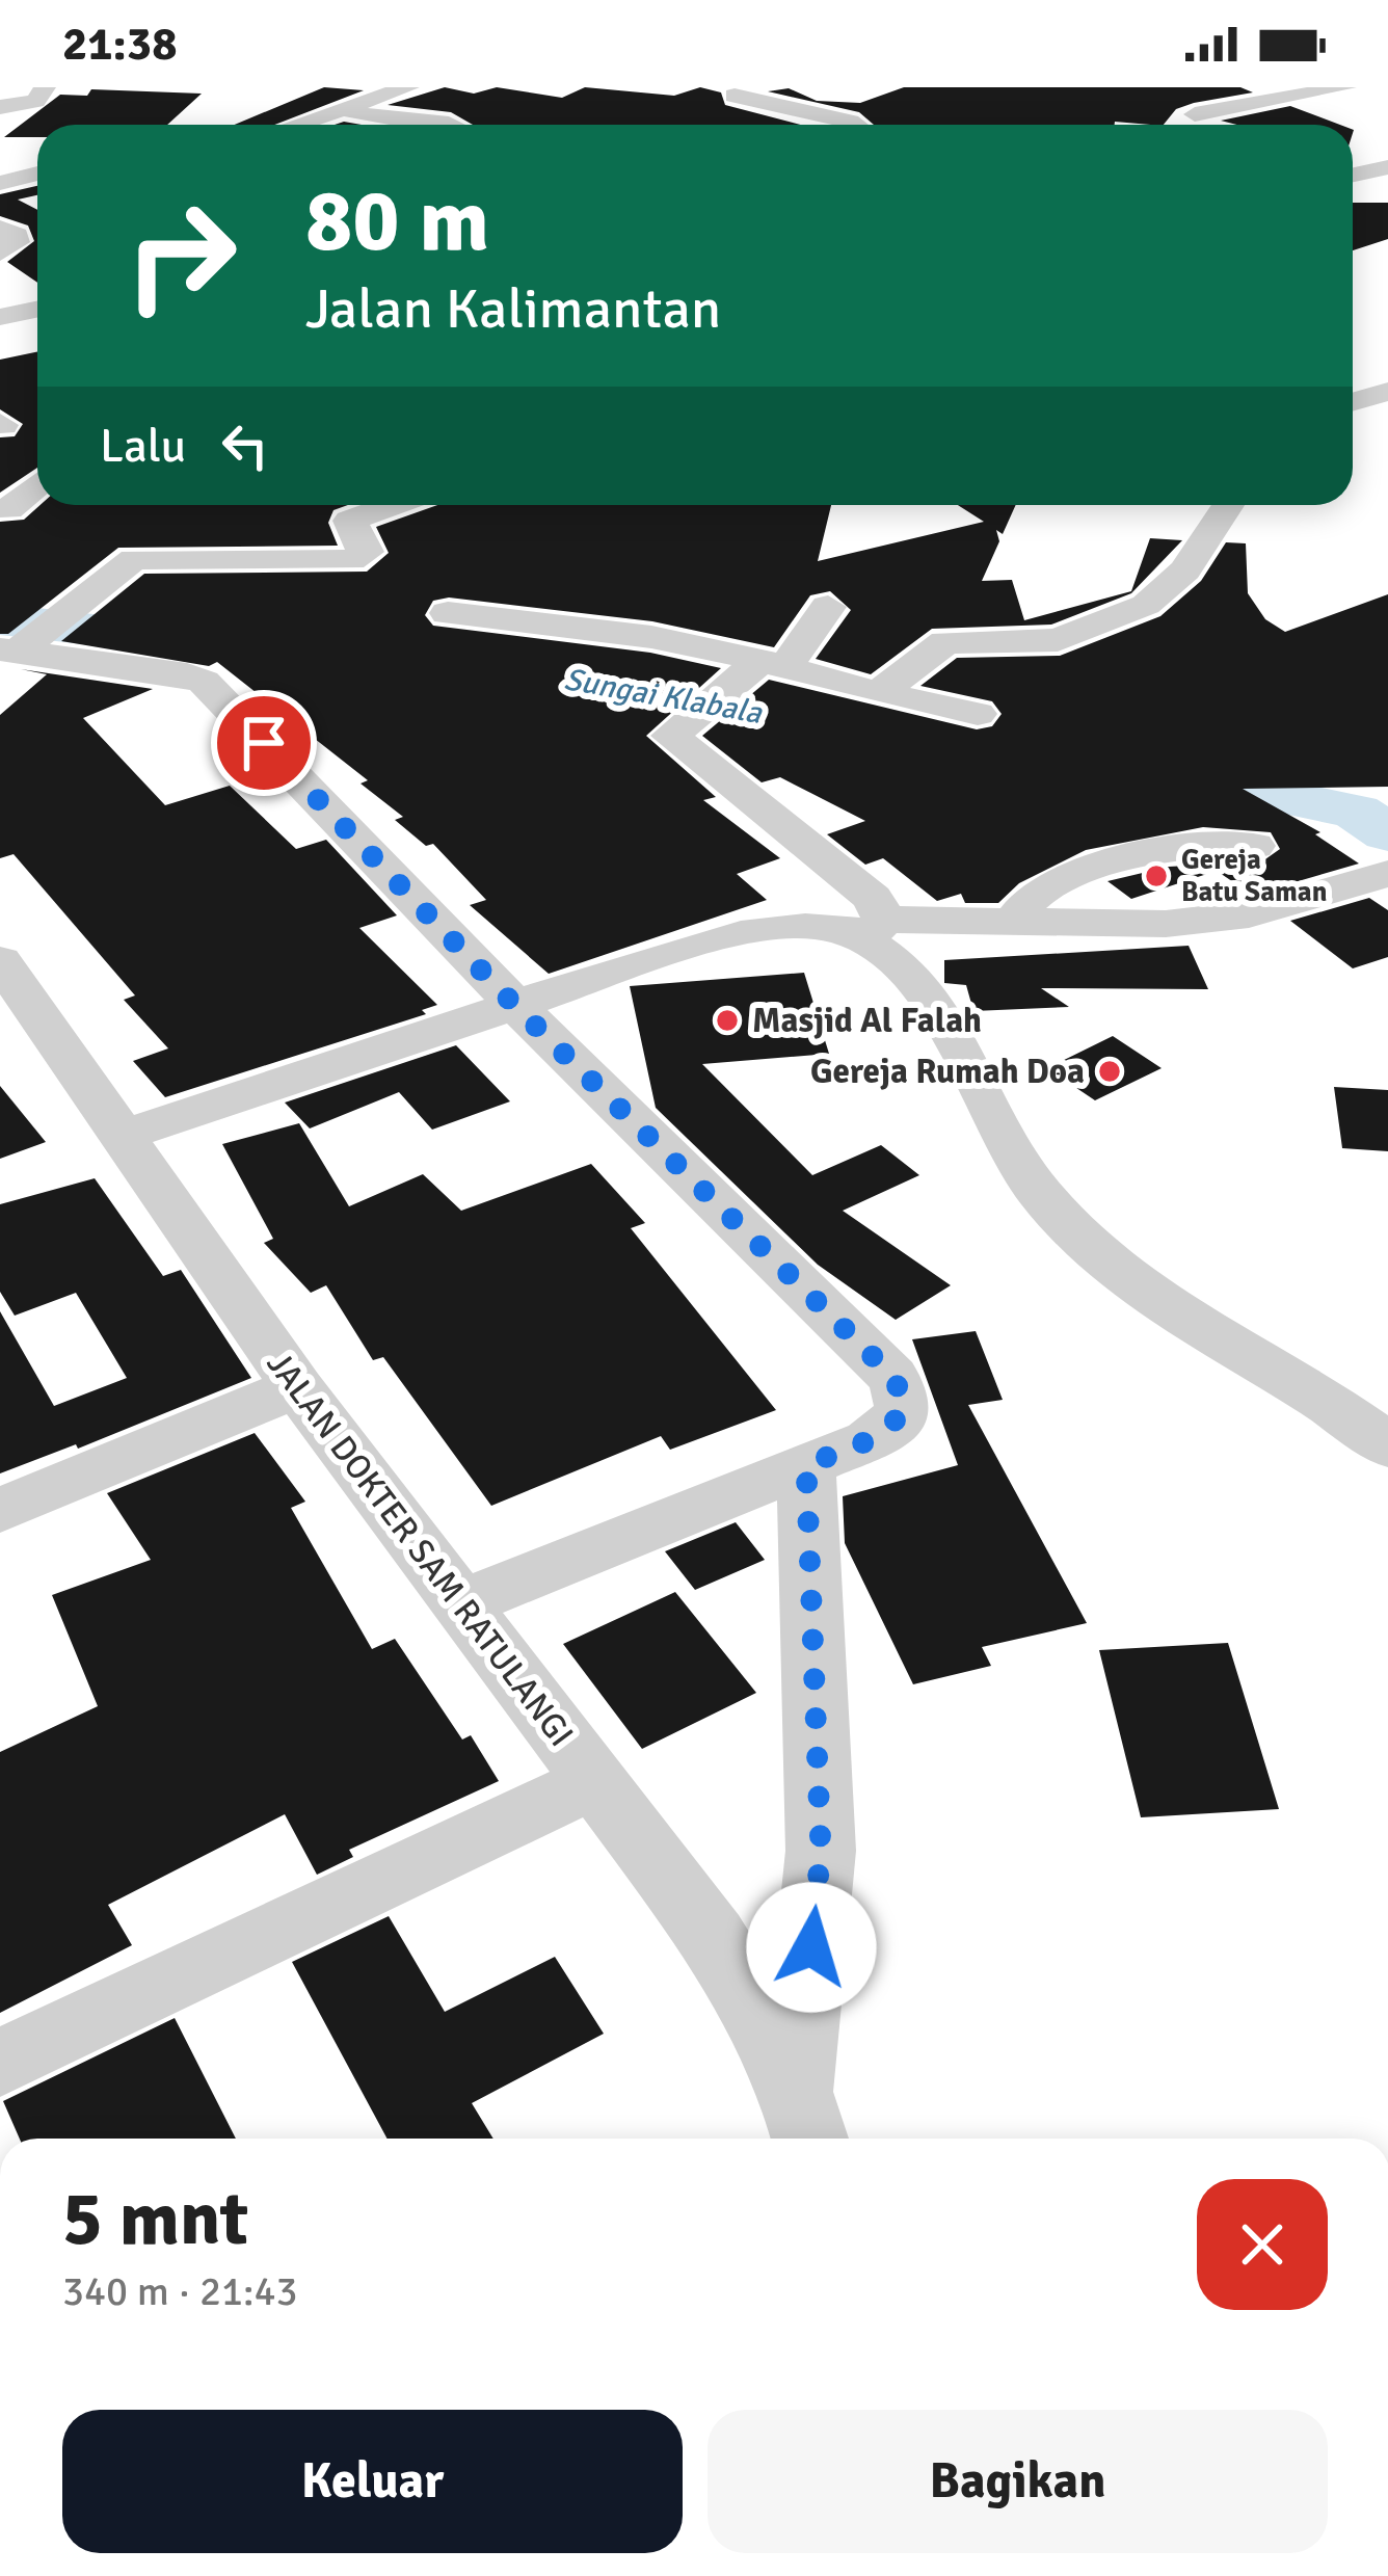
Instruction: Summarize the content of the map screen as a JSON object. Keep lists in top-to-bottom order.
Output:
{
  "streets": {
    "street": ["JALAN DOKTER SAM RATULANGI"]
  },
  "water": ["Sungai Klabala"],
  "places": ["Gereja Batu Saman", "Masjid Al Falah", "Gereja Rumah Doa"],
  "page": {
    "status": "21:38",
    "turn": ["80 m", "Jalan Kalimantan"],
    "then": "Lalu",
    "heading": ["5 mnt", "340 m · 21:43"],
    "buttons": ["Keluar", "Bagikan"]
  }
}
